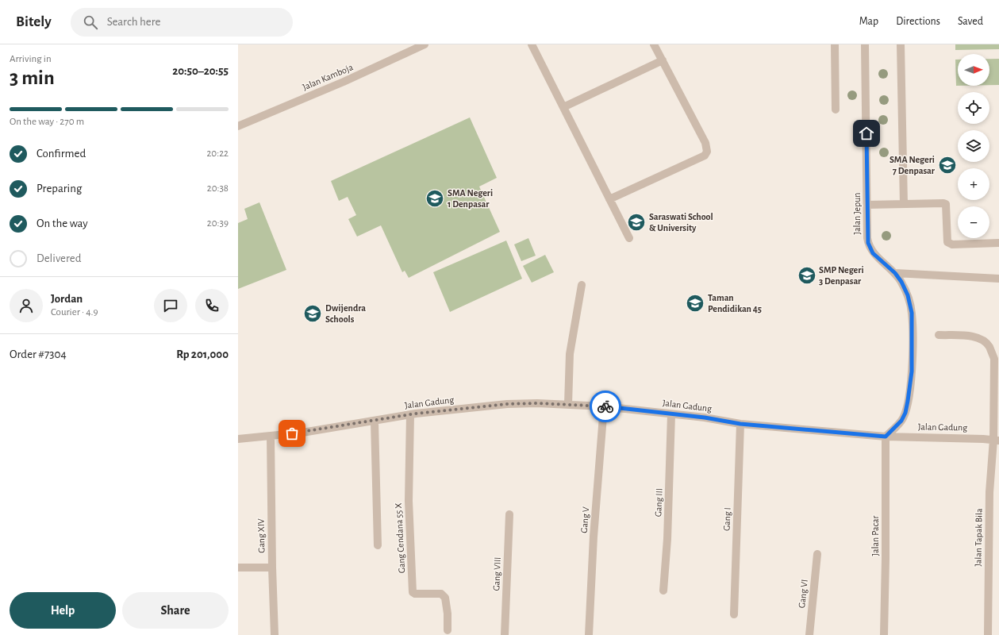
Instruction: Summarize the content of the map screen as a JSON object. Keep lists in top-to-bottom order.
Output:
{
  "streets": {
    "street": [
      "Jalan Kamboja",
      "Jalan Jepun",
      "Jalan Gadung",
      "Gang III",
      "Gang I",
      "Gang V",
      "Gang XIV",
      "Jalan Pacar",
      "Jalan Tapak Bila",
      "Gang Cendana 55 X",
      "Gang VIII",
      "Gang VI"
    ]
  },
  "crossings": [
    ["Jalan Jepun", "Jalan Gadung"],
    ["Jalan Jepun", "Jalan Pacar"],
    ["Jalan Gadung", "Gang III"],
    ["Jalan Gadung", "Gang I"],
    ["Jalan Gadung", "Gang V"],
    ["Jalan Gadung", "Gang XIV"],
    ["Jalan Gadung", "Jalan Pacar"],
    ["Jalan Gadung", "Jalan Tapak Bila"],
    ["Jalan Gadung", "Gang Cendana 55 X"]
  ],
  "places": {
    "school or university": [
      "SMA Negeri 7 Denpasar",
      "SMA Negeri 1 Denpasar",
      "Saraswati School & University",
      "SMP Negeri 3 Denpasar",
      "Taman Pendidikan 45",
      "Dwijendra Schools"
    ]
  },
  "north": "right",
  "page": {
    "header": "Bitely",
    "search": "Search here",
    "nav": ["Map", "Directions", "Saved"],
    "heading": ["3 min", "Arriving in", "20:50–20:55"],
    "panel": [
      "Jordan",
      "Courier · 4.9",
      "Order #7304",
      "Rp 201,000"
    ],
    "map_buttons": ["+", "−"],
    "bar": "On the way · 270 m",
    "list": [
      ["Confirmed", "20:22"],
      ["Preparing", "20:38"],
      ["On the way", "20:39"],
      "Delivered"
    ],
    "buttons": ["Help", "Share"]
  }
}
